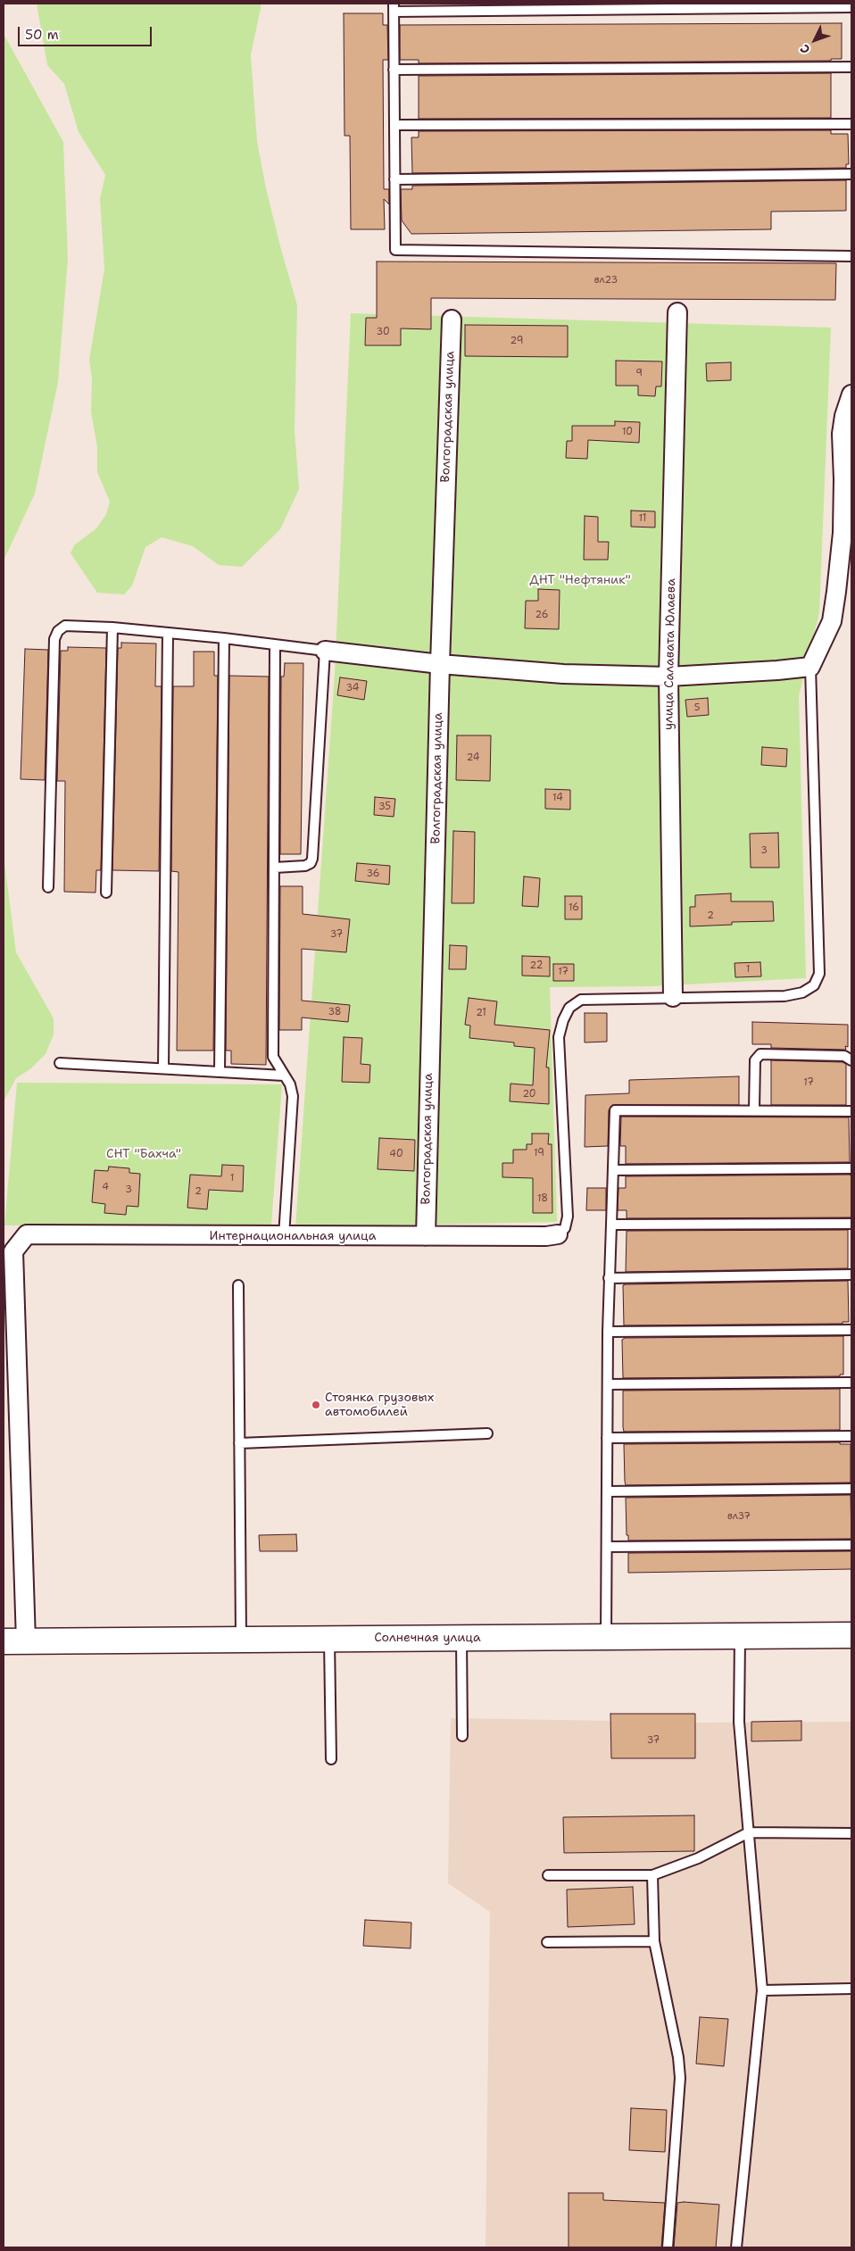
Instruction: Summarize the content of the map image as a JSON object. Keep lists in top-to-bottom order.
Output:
{
  "streets": {
    "street": [
      "Волгоградская улица",
      "улица Салавата Юлаева",
      "Интернациональная улица",
      "Солнечная улица"
    ]
  },
  "crossings": [
    ["Волгоградская улица", "Интернациональная улица"],
    ["Интернациональная улица", "Солнечная улица"]
  ],
  "parks": ["ДНТ \"Нефтяник\"", "СНТ \"Бахча\""],
  "places": ["Стоянка грузовых автомобилей"],
  "house_numbers": [
    "вл23",
    "30",
    "29",
    "9",
    "10",
    "11",
    "26",
    "34",
    "5",
    "24",
    "14",
    "35",
    "3",
    "36",
    "16",
    "2",
    "37",
    "22",
    "1",
    "17",
    "38",
    "21",
    "17",
    "20",
    "19",
    "40",
    "1",
    "4",
    "3",
    "2",
    "18",
    "вл37",
    "37"
  ],
  "scale_bar": "50 m",
  "north": "bottom left"
}
